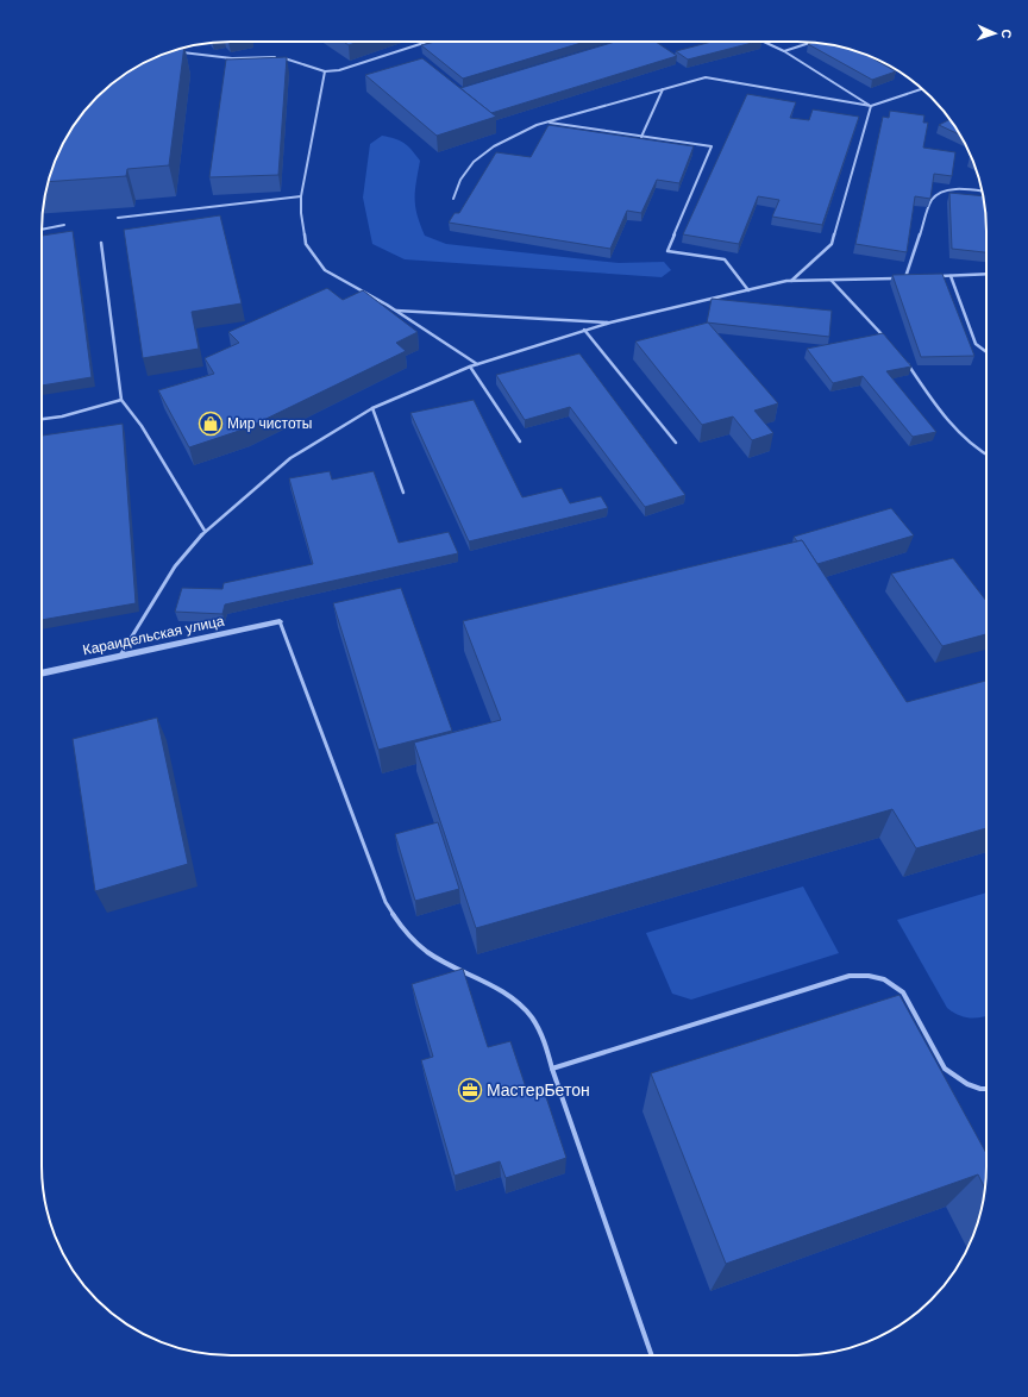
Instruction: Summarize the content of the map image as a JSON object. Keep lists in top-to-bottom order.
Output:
{
  "streets": {
    "street": ["Караидельская улица"]
  },
  "places": {
    "shop": ["Мир чистоты"],
    "office": ["МастерБетон"]
  },
  "north": "right"
}
